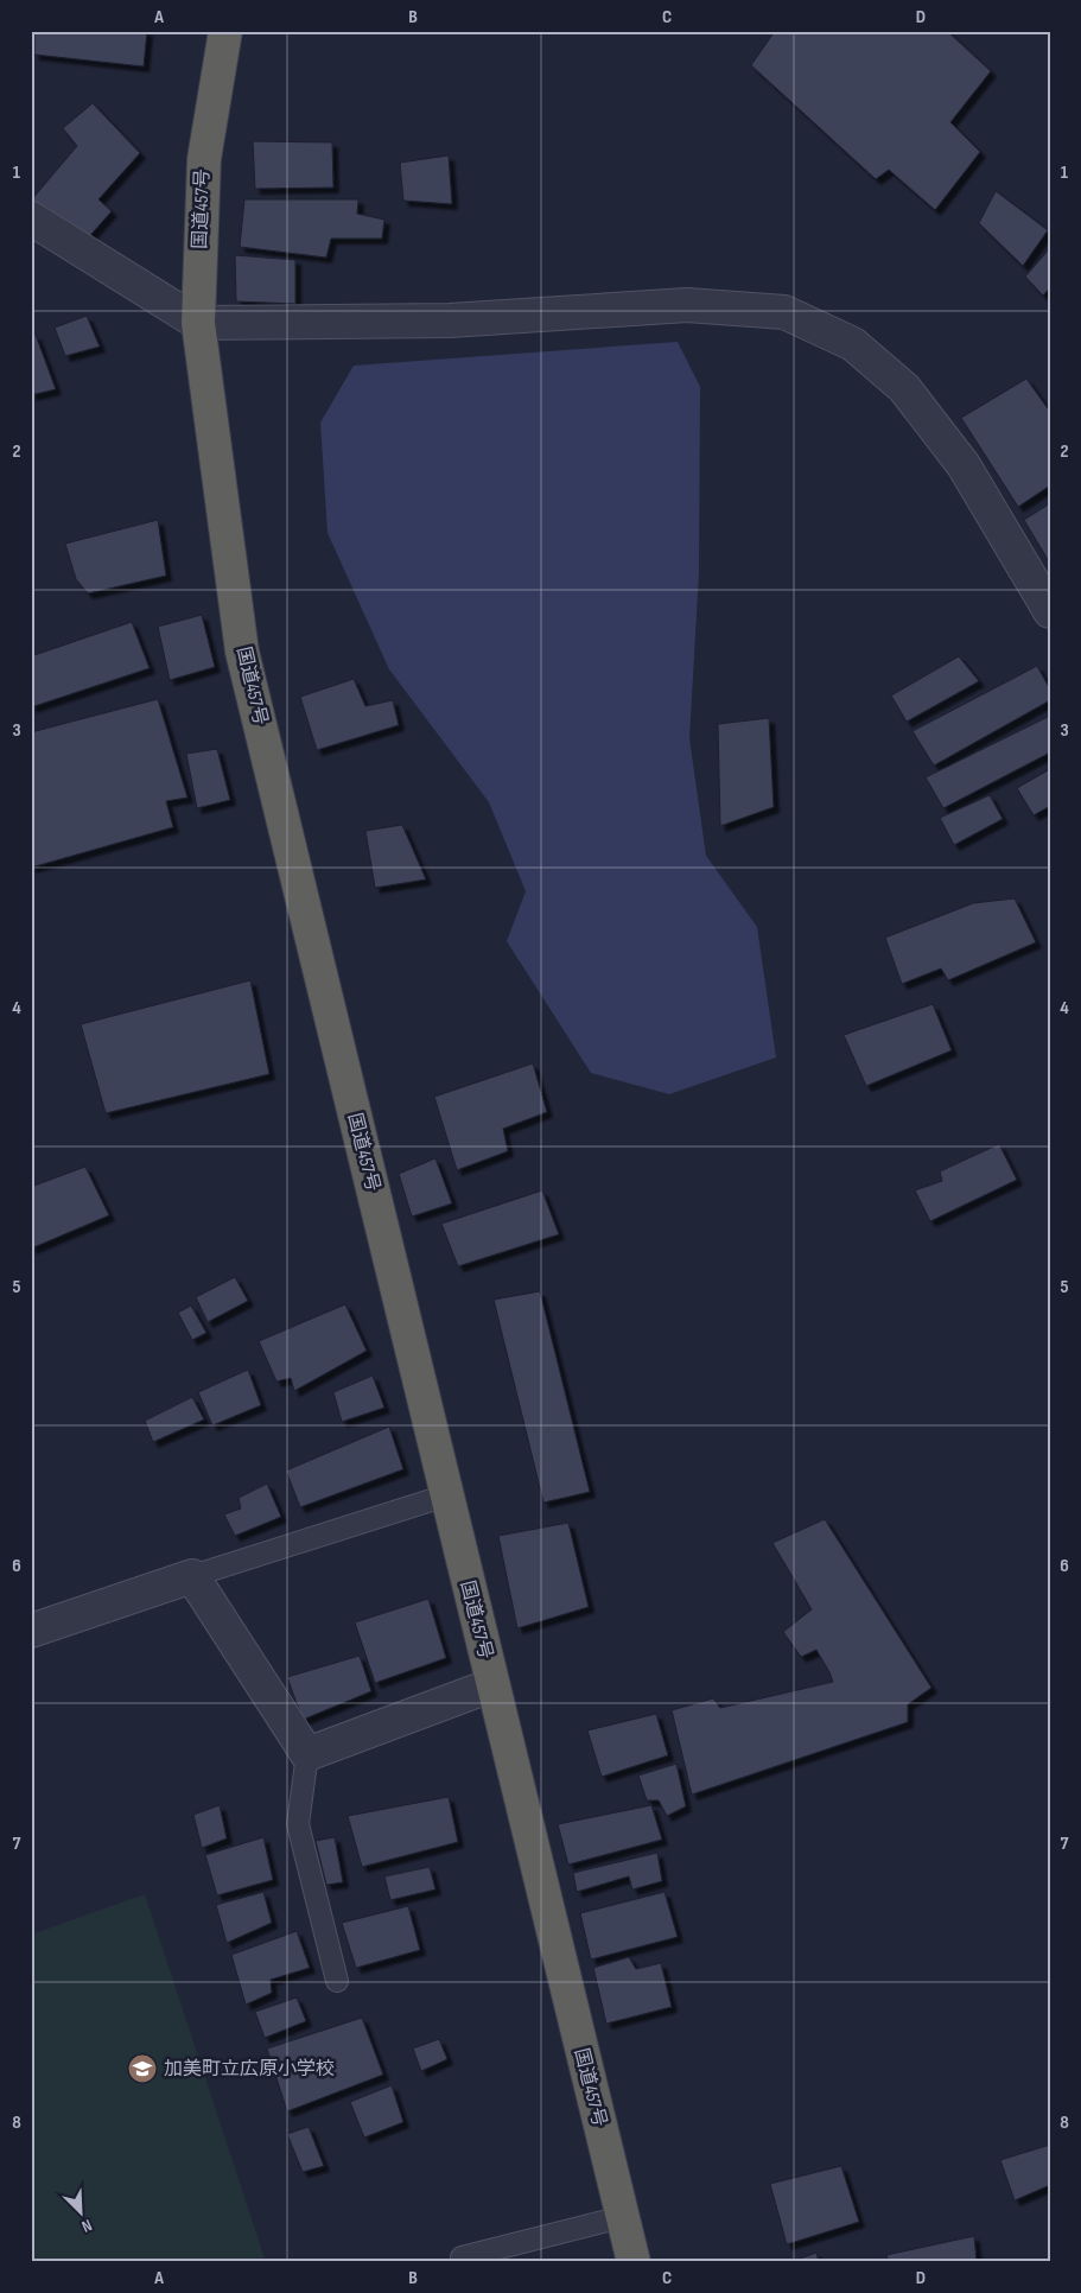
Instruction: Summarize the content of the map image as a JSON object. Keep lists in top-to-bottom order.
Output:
{
  "streets": {
    "highway": ["国道457号"]
  },
  "places": {
    "school or university": ["加美町立広原小学校"]
  },
  "north": "bottom right",
  "grid": {
    "columns": [
      "A",
      "B",
      "C",
      "D"
    ],
    "rows": [
      "1",
      "2",
      "3",
      "4",
      "5",
      "6",
      "7",
      "8"
    ]
  }
}
